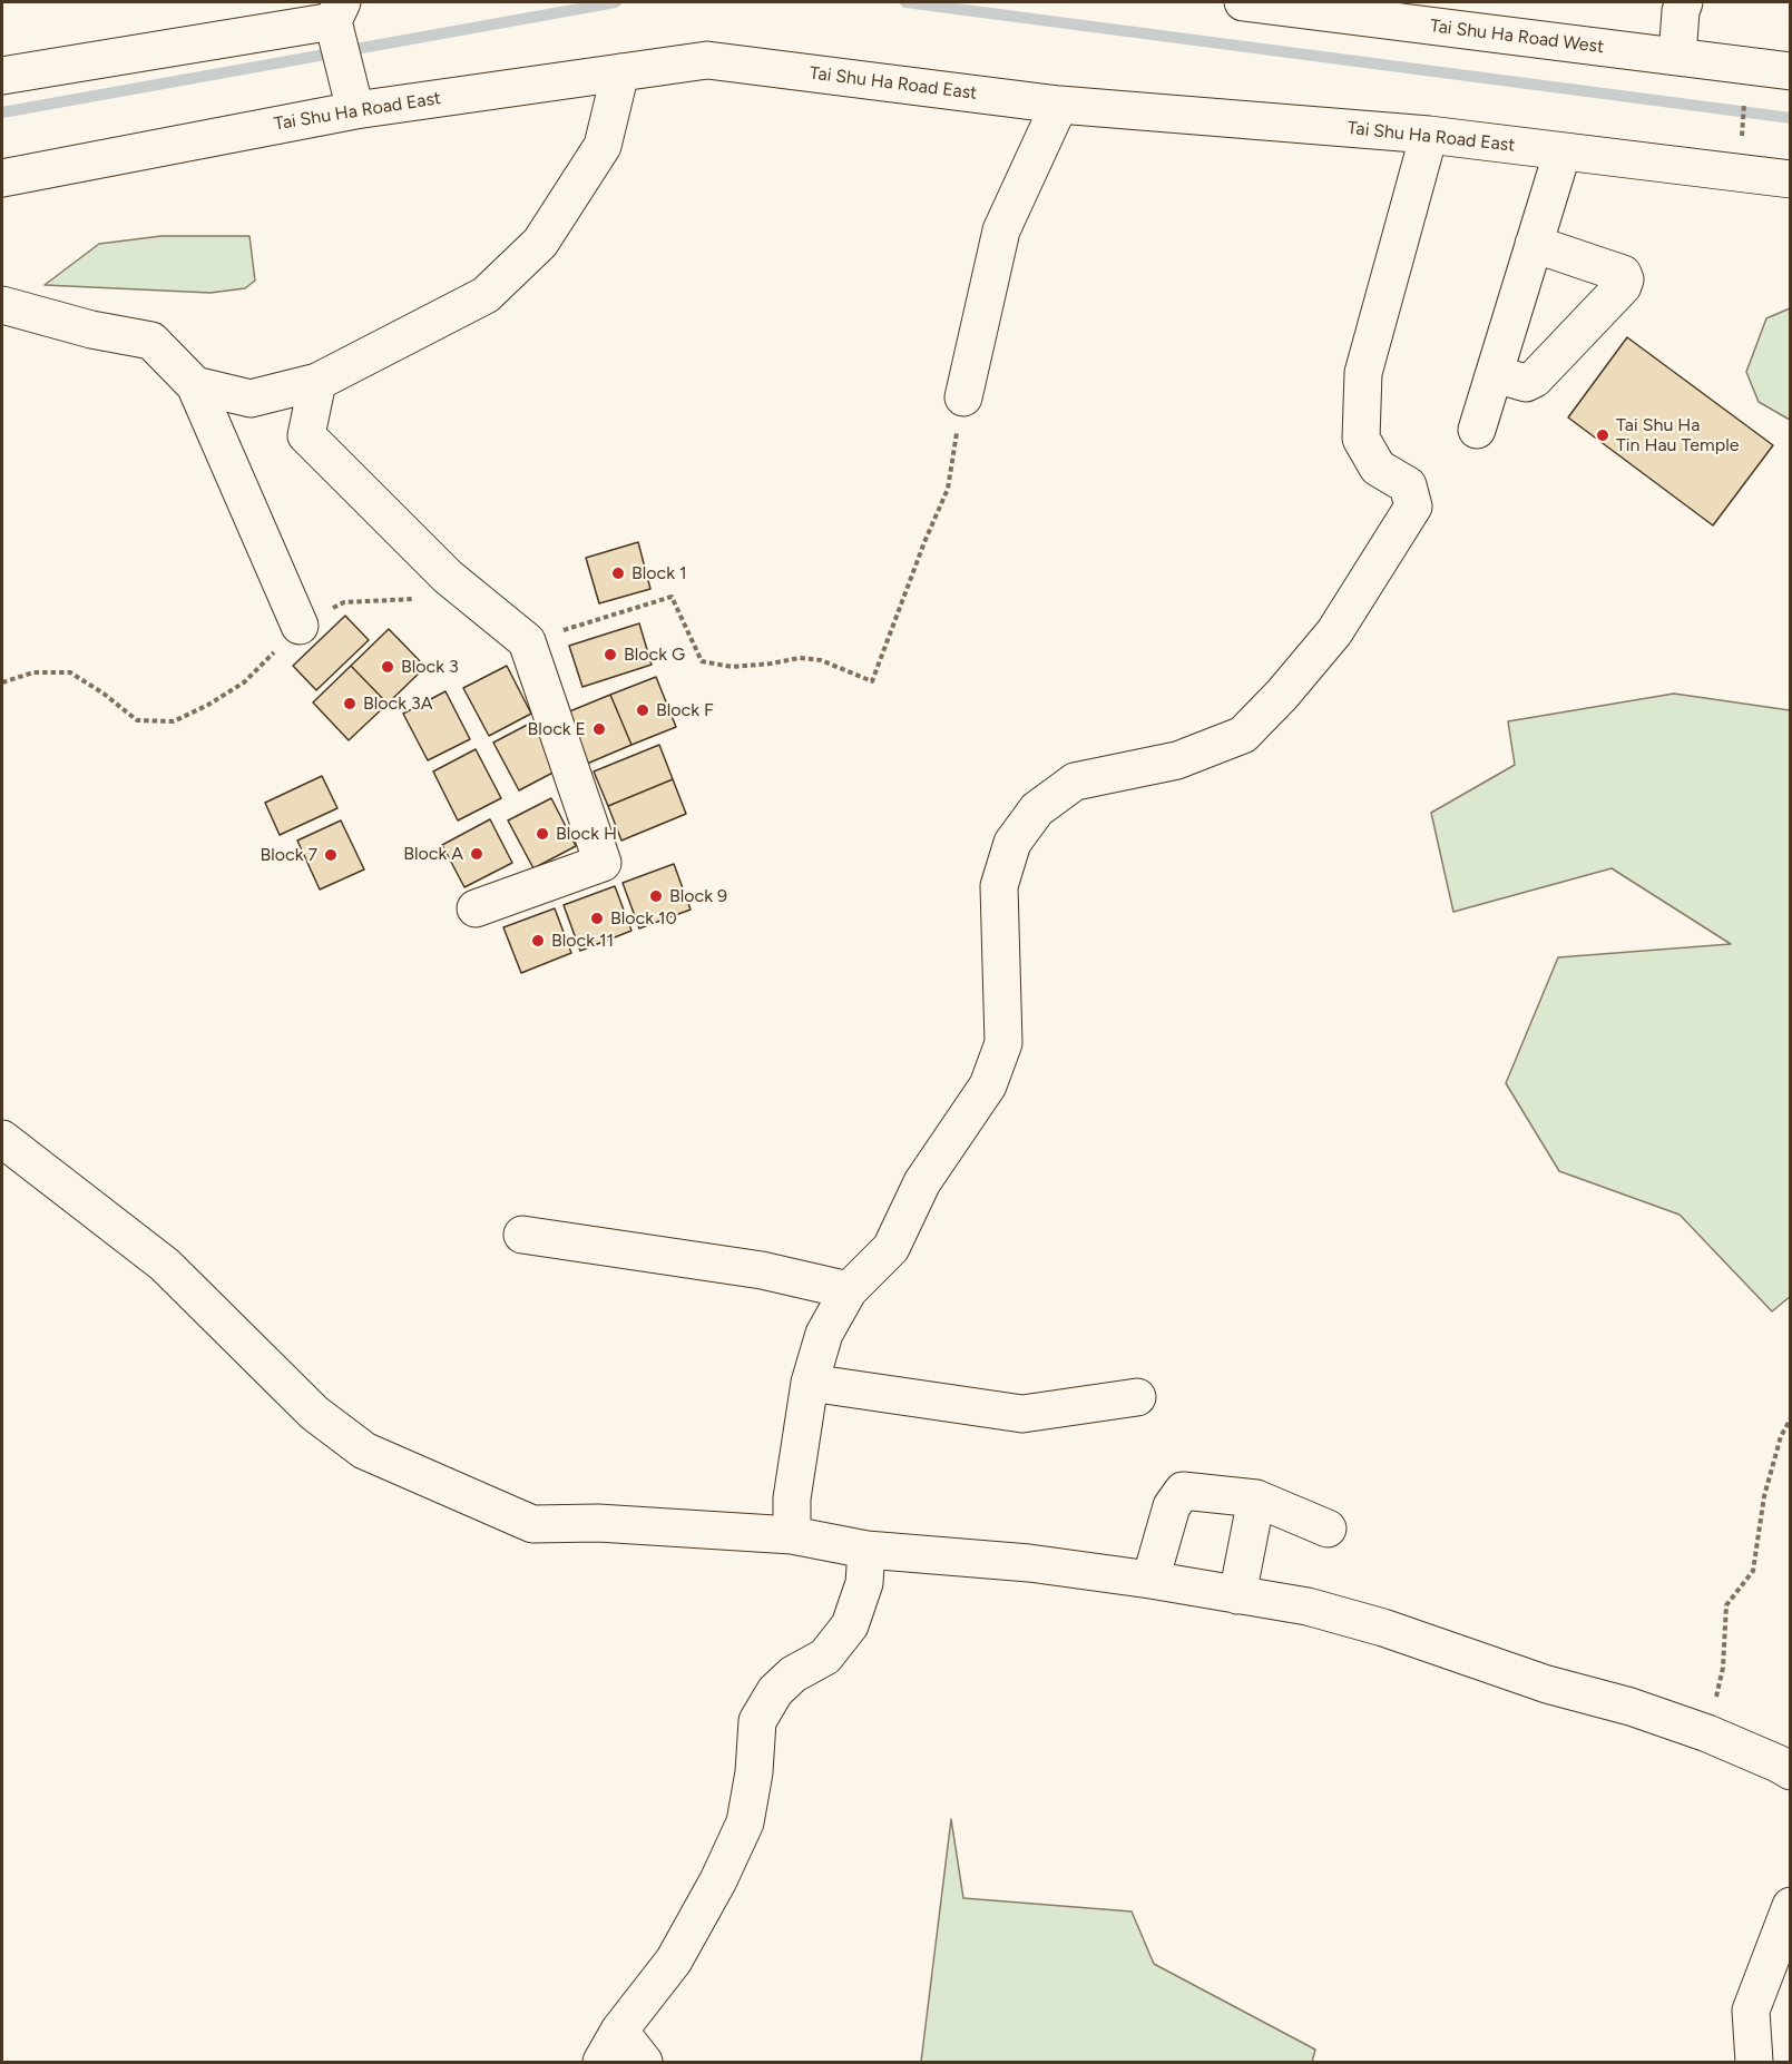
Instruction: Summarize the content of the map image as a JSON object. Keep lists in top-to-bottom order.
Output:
{
  "streets": {
    "street": ["Tai Shu Ha Road West", "Tai Shu Ha Road East"]
  },
  "places": [
    "Tai Shu Ha Tin Hau Temple",
    "Block 1",
    "Block G",
    "Block 3",
    "Block 3A",
    "Block F",
    "Block E",
    "Block H",
    "Block A",
    "Block 7",
    "Block 9",
    "Block 10",
    "Block 11"
  ]
}
